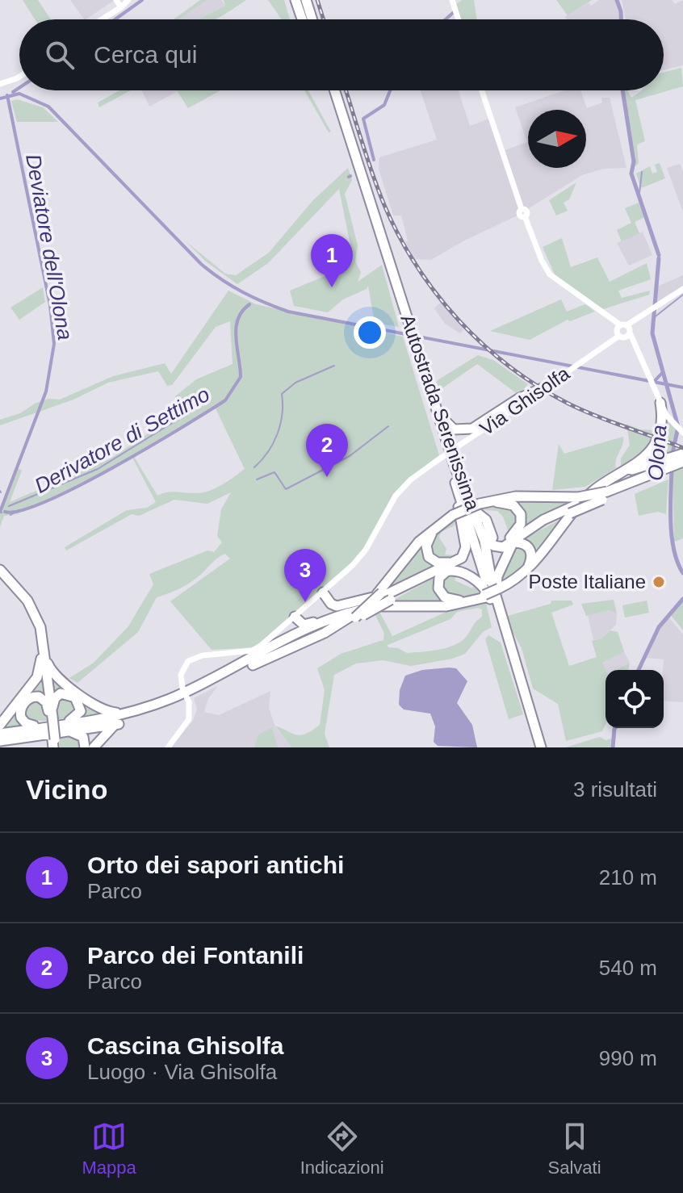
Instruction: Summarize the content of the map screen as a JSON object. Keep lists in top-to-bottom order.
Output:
{
  "streets": {
    "highway": ["Autostrada Serenissima"],
    "street": ["Via Ghisolfa"]
  },
  "water": ["Deviatore dell'Olona", "Derivatore di Settimo", "Olona"],
  "places": ["Poste Italiane"],
  "north": "right",
  "page": {
    "search": "Cerca qui",
    "pins": ["1", "2", "3"],
    "heading": ["Vicino", "3 risultati"],
    "list": [
      {
        "mark": "1",
        "name": "Orto dei sapori antichi",
        "note": "Parco",
        "value": "210 m"
      },
      {
        "mark": "2",
        "name": "Parco dei Fontanili",
        "note": "Parco",
        "value": "540 m"
      },
      {
        "mark": "3",
        "name": "Cascina Ghisolfa",
        "note": "Luogo · Via Ghisolfa",
        "value": "990 m"
      }
    ],
    "nav": ["Mappa", "Indicazioni", "Salvati"]
  }
}
